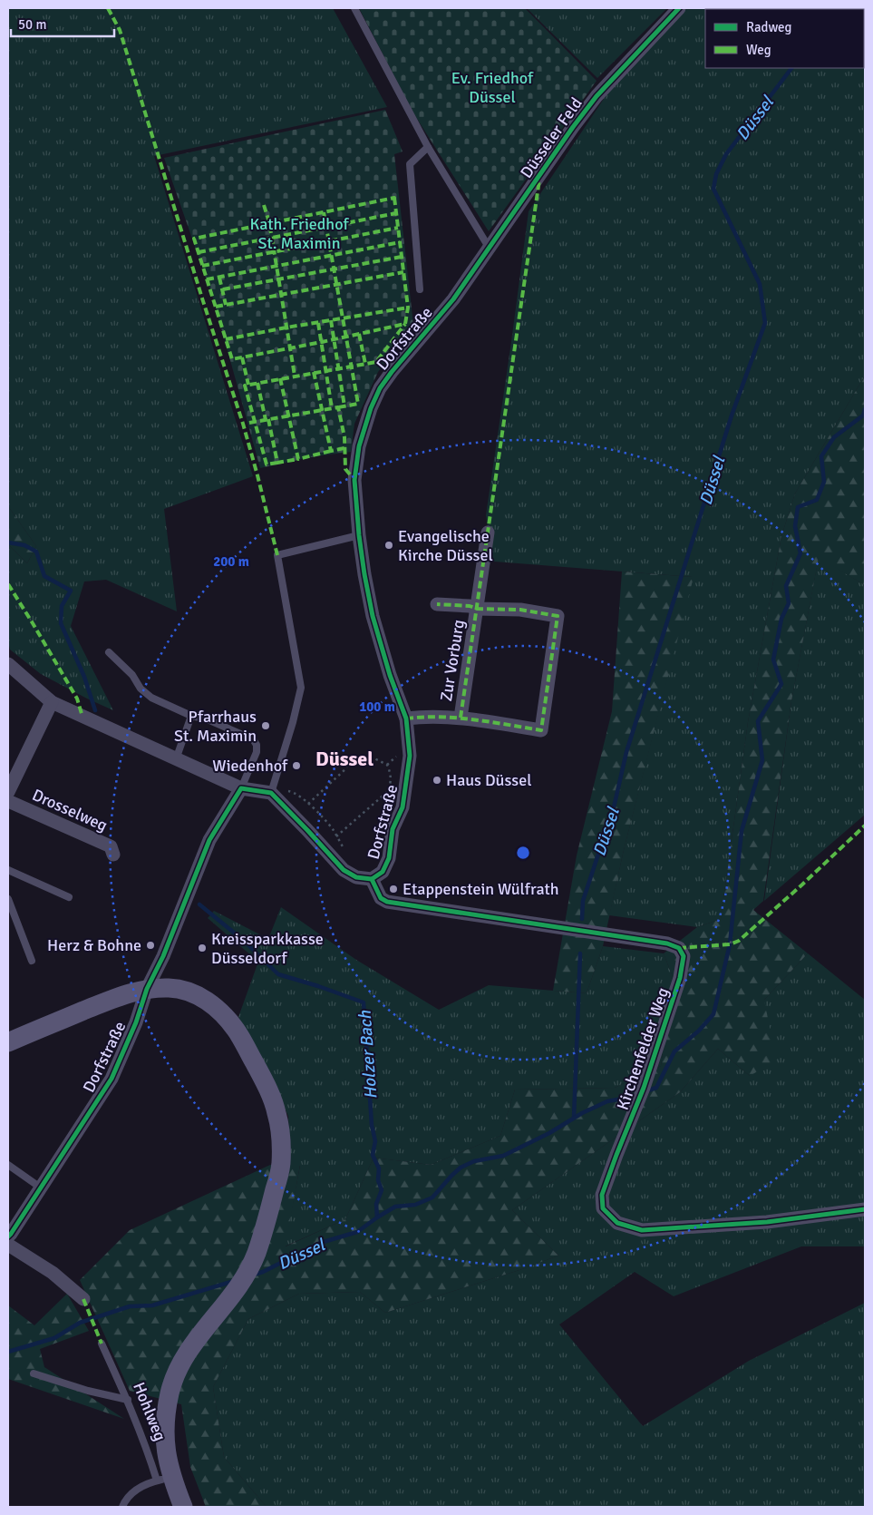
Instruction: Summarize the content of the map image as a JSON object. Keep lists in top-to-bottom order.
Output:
{
  "streets": {
    "street": [
      "Düsseler Feld",
      "Dorfstraße",
      "Zur Vorburg",
      "Drosselweg",
      "Kirchenfelder Weg"
    ],
    "lane": ["Hohlweg"]
  },
  "crossings": [
    ["Düsseler Feld", "Dorfstraße"],
    ["Dorfstraße", "Kirchenfelder Weg"]
  ],
  "districts": ["Düssel"],
  "water": ["Düssel", "Holzer Bach"],
  "parks": ["Ev. Friedhof Düssel", "Kath. Friedhof St. Maximin"],
  "places": [
    "Evangelische Kirche Düssel",
    "Pfarrhaus St. Maximin",
    "Wiedenhof",
    "Haus Düssel",
    "Etappenstein Wülfrath",
    "Herz & Bohne",
    "Kreissparkkasse Düsseldorf"
  ],
  "legend": ["Radweg", "Weg"],
  "scale_bar": "50 m",
  "rings": ["200 m", "100 m"]
}
